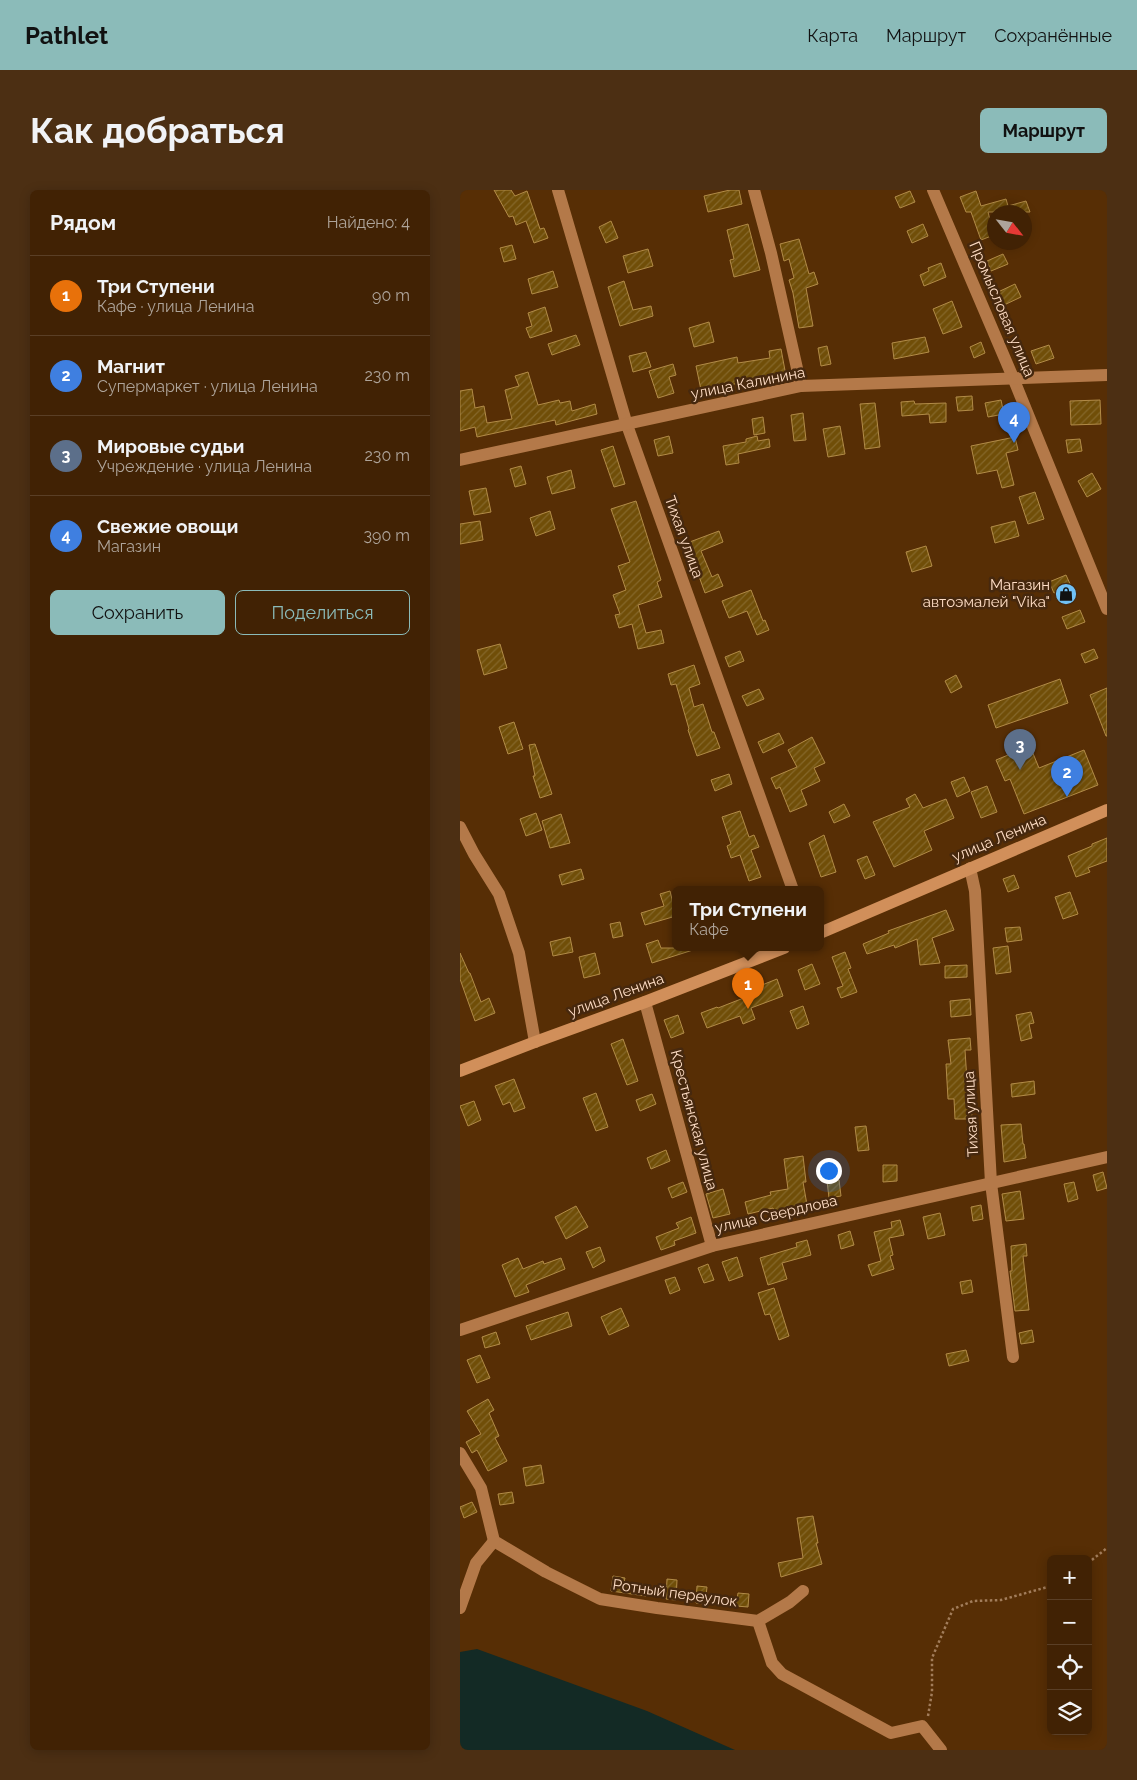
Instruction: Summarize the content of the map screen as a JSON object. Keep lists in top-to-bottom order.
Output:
{
  "streets": {
    "main road": ["улица Ленина"],
    "street": [
      "Промысловая улица",
      "улица Калинина",
      "Тихая улица",
      "Крестьянская улица",
      "улица Свердлова",
      "Ротный переулок"
    ]
  },
  "crossings": [
    ["Промысловая улица", "улица Калинина"],
    ["улица Калинина", "Тихая улица"],
    ["Тихая улица", "улица Ленина"],
    ["Тихая улица", "улица Свердлова"],
    ["улица Ленина", "Крестьянская улица"],
    ["Крестьянская улица", "улица Свердлова"]
  ],
  "places": {
    "shop": ["Магазин автоэмалей \"Vika\""]
  },
  "north": "bottom right",
  "page": {
    "header": "Pathlet",
    "nav": ["Карта", "Маршрут", "Сохранённые"],
    "buttons": [
      "Маршрут",
      ["Сохранить", "Поделиться"]
    ],
    "title": "Как добраться",
    "heading": ["Рядом", "Найдено: 4"],
    "list": [
      {
        "mark": "1",
        "name": "Три Ступени",
        "note": "Кафе · улица Ленина",
        "value": "90 m"
      },
      {
        "mark": "2",
        "name": "Магнит",
        "note": "Супермаркет · улица Ленина",
        "value": "230 m"
      },
      {
        "mark": "3",
        "name": "Мировые судьи",
        "note": "Учреждение · улица Ленина",
        "value": "230 m"
      },
      {
        "mark": "4",
        "name": "Свежие овощи",
        "note": "Магазин",
        "value": "390 m"
      }
    ],
    "pins": [
      "4",
      "3",
      "2",
      "1"
    ],
    "popup": ["Три Ступени", "Кафе"],
    "map_buttons": ["+", "−"]
  }
}
